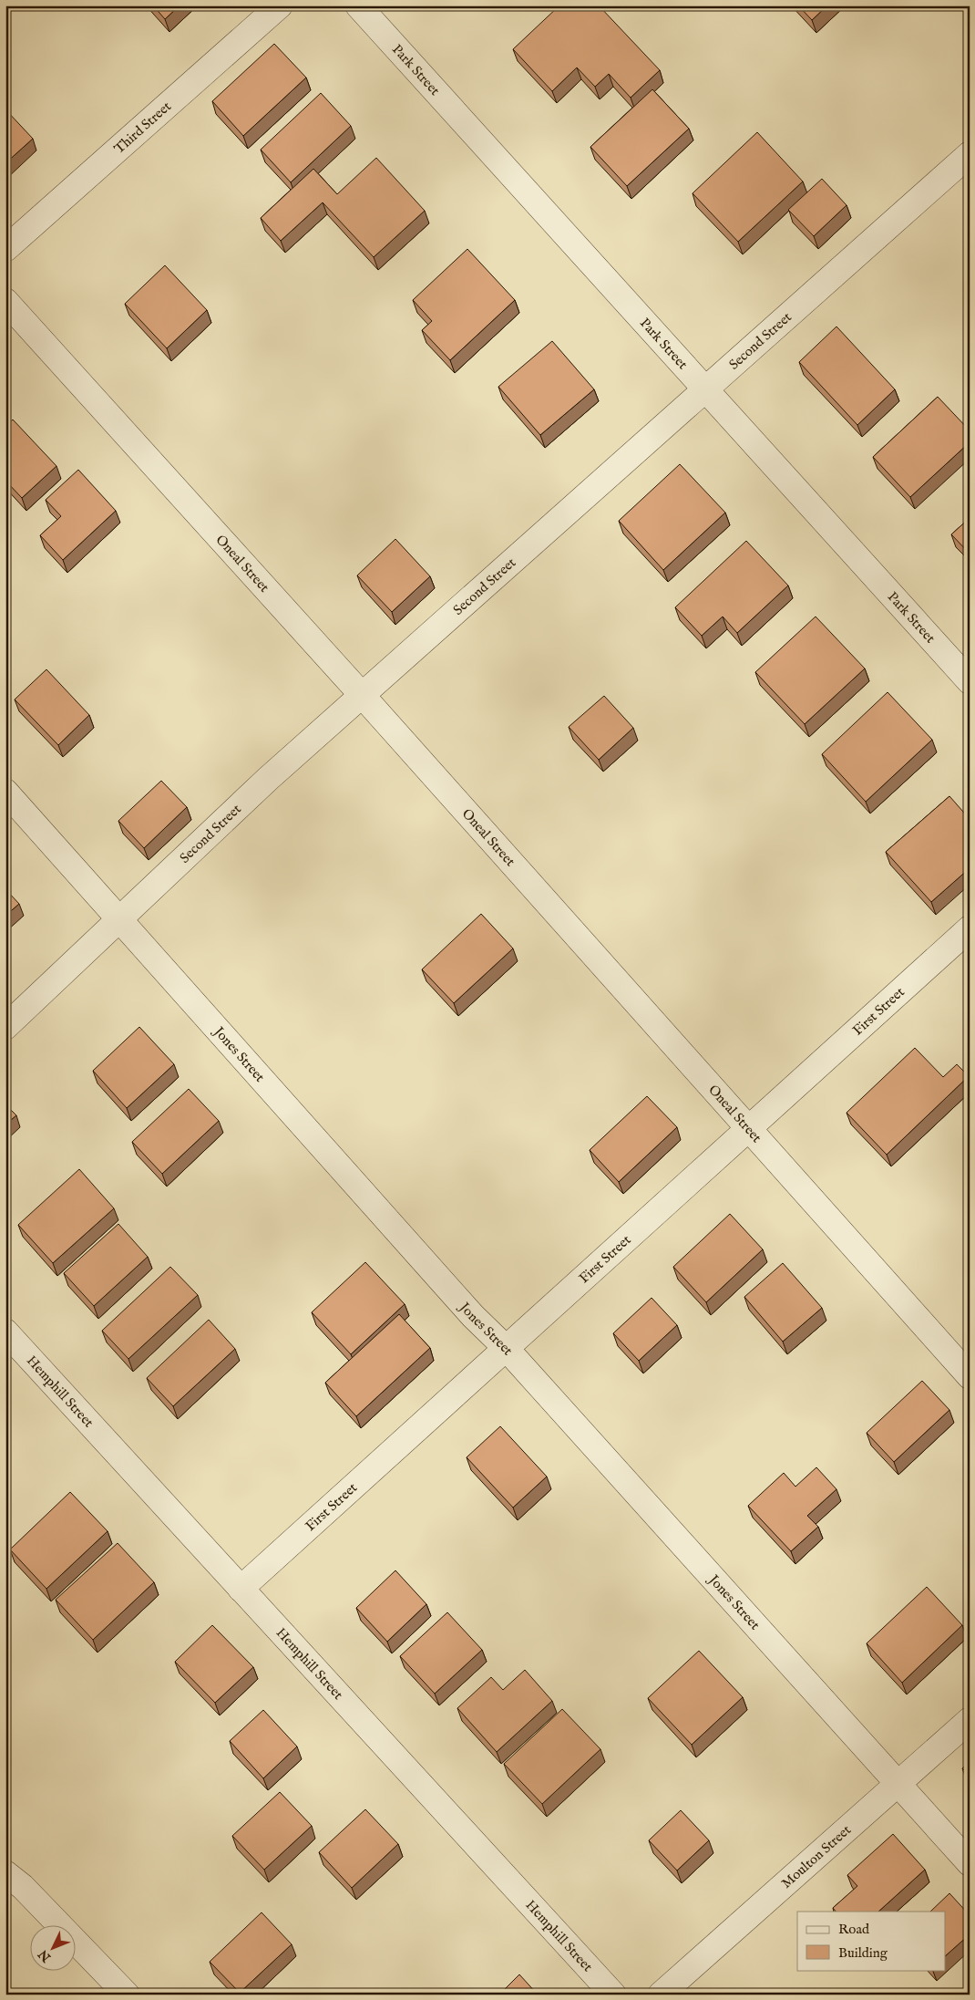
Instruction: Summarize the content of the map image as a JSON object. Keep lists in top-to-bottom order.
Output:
{
  "streets": {
    "street": [
      "Park Street",
      "Third Street",
      "Second Street",
      "Oneal Street",
      "First Street",
      "Jones Street",
      "Hemphill Street",
      "Moulton Street"
    ]
  },
  "crossings": [
    ["Park Street", "Second Street"],
    ["Second Street", "Oneal Street"],
    ["Second Street", "Jones Street"],
    ["Oneal Street", "First Street"],
    ["First Street", "Jones Street"],
    ["First Street", "Hemphill Street"],
    ["Jones Street", "Moulton Street"]
  ],
  "legend": ["Road", "Building"],
  "north": "bottom left"
}
